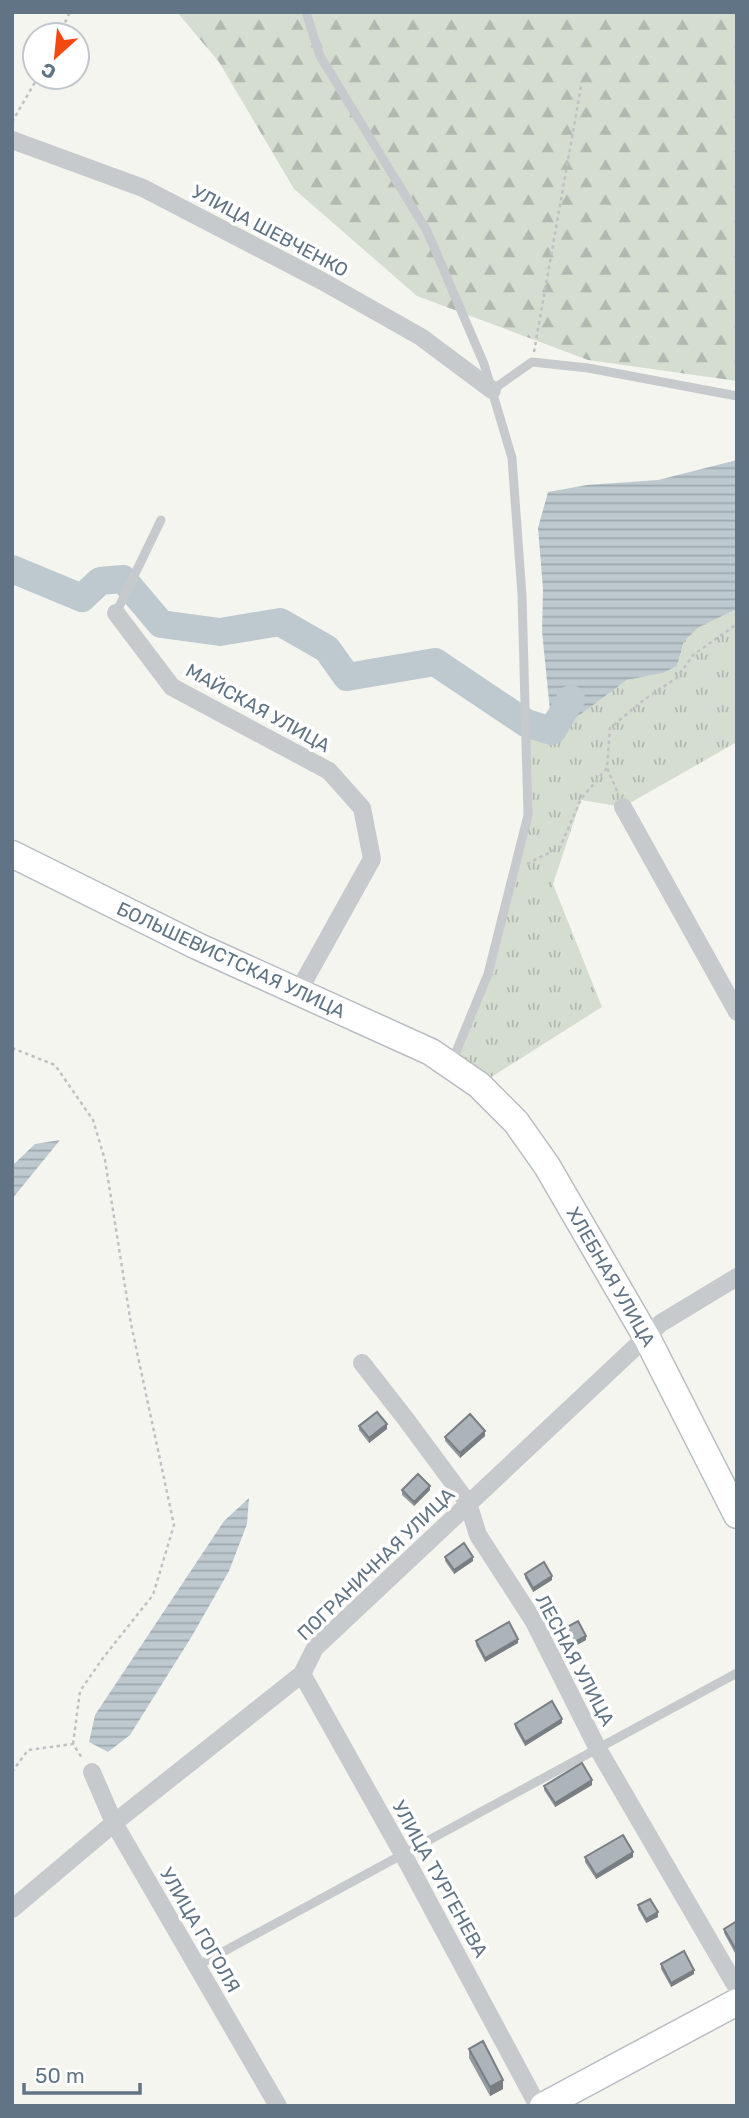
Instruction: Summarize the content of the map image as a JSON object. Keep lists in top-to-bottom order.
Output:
{
  "streets": {
    "street": [
      "УЛИЦА ШЕВЧЕНКО",
      "МАЙСКАЯ УЛИЦА",
      "БОЛЬШЕВИСТСКАЯ УЛИЦА",
      "ХЛЕБНАЯ УЛИЦА",
      "ПОГРАНИЧНАЯ УЛИЦА",
      "ЛЕСНАЯ УЛИЦА",
      "УЛИЦА ТУРГЕНЕВА",
      "УЛИЦА ГОГОЛЯ"
    ]
  },
  "crossings": [
    ["МАЙСКАЯ УЛИЦА", "БОЛЬШЕВИСТСКАЯ УЛИЦА"],
    ["БОЛЬШЕВИСТСКАЯ УЛИЦА", "ХЛЕБНАЯ УЛИЦА"],
    ["ХЛЕБНАЯ УЛИЦА", "ПОГРАНИЧНАЯ УЛИЦА"],
    ["ПОГРАНИЧНАЯ УЛИЦА", "ЛЕСНАЯ УЛИЦА"],
    ["ПОГРАНИЧНАЯ УЛИЦА", "УЛИЦА ТУРГЕНЕВА"],
    ["ПОГРАНИЧНАЯ УЛИЦА", "УЛИЦА ГОГОЛЯ"]
  ],
  "scale_bar": "50 m",
  "north": "bottom left"
}
